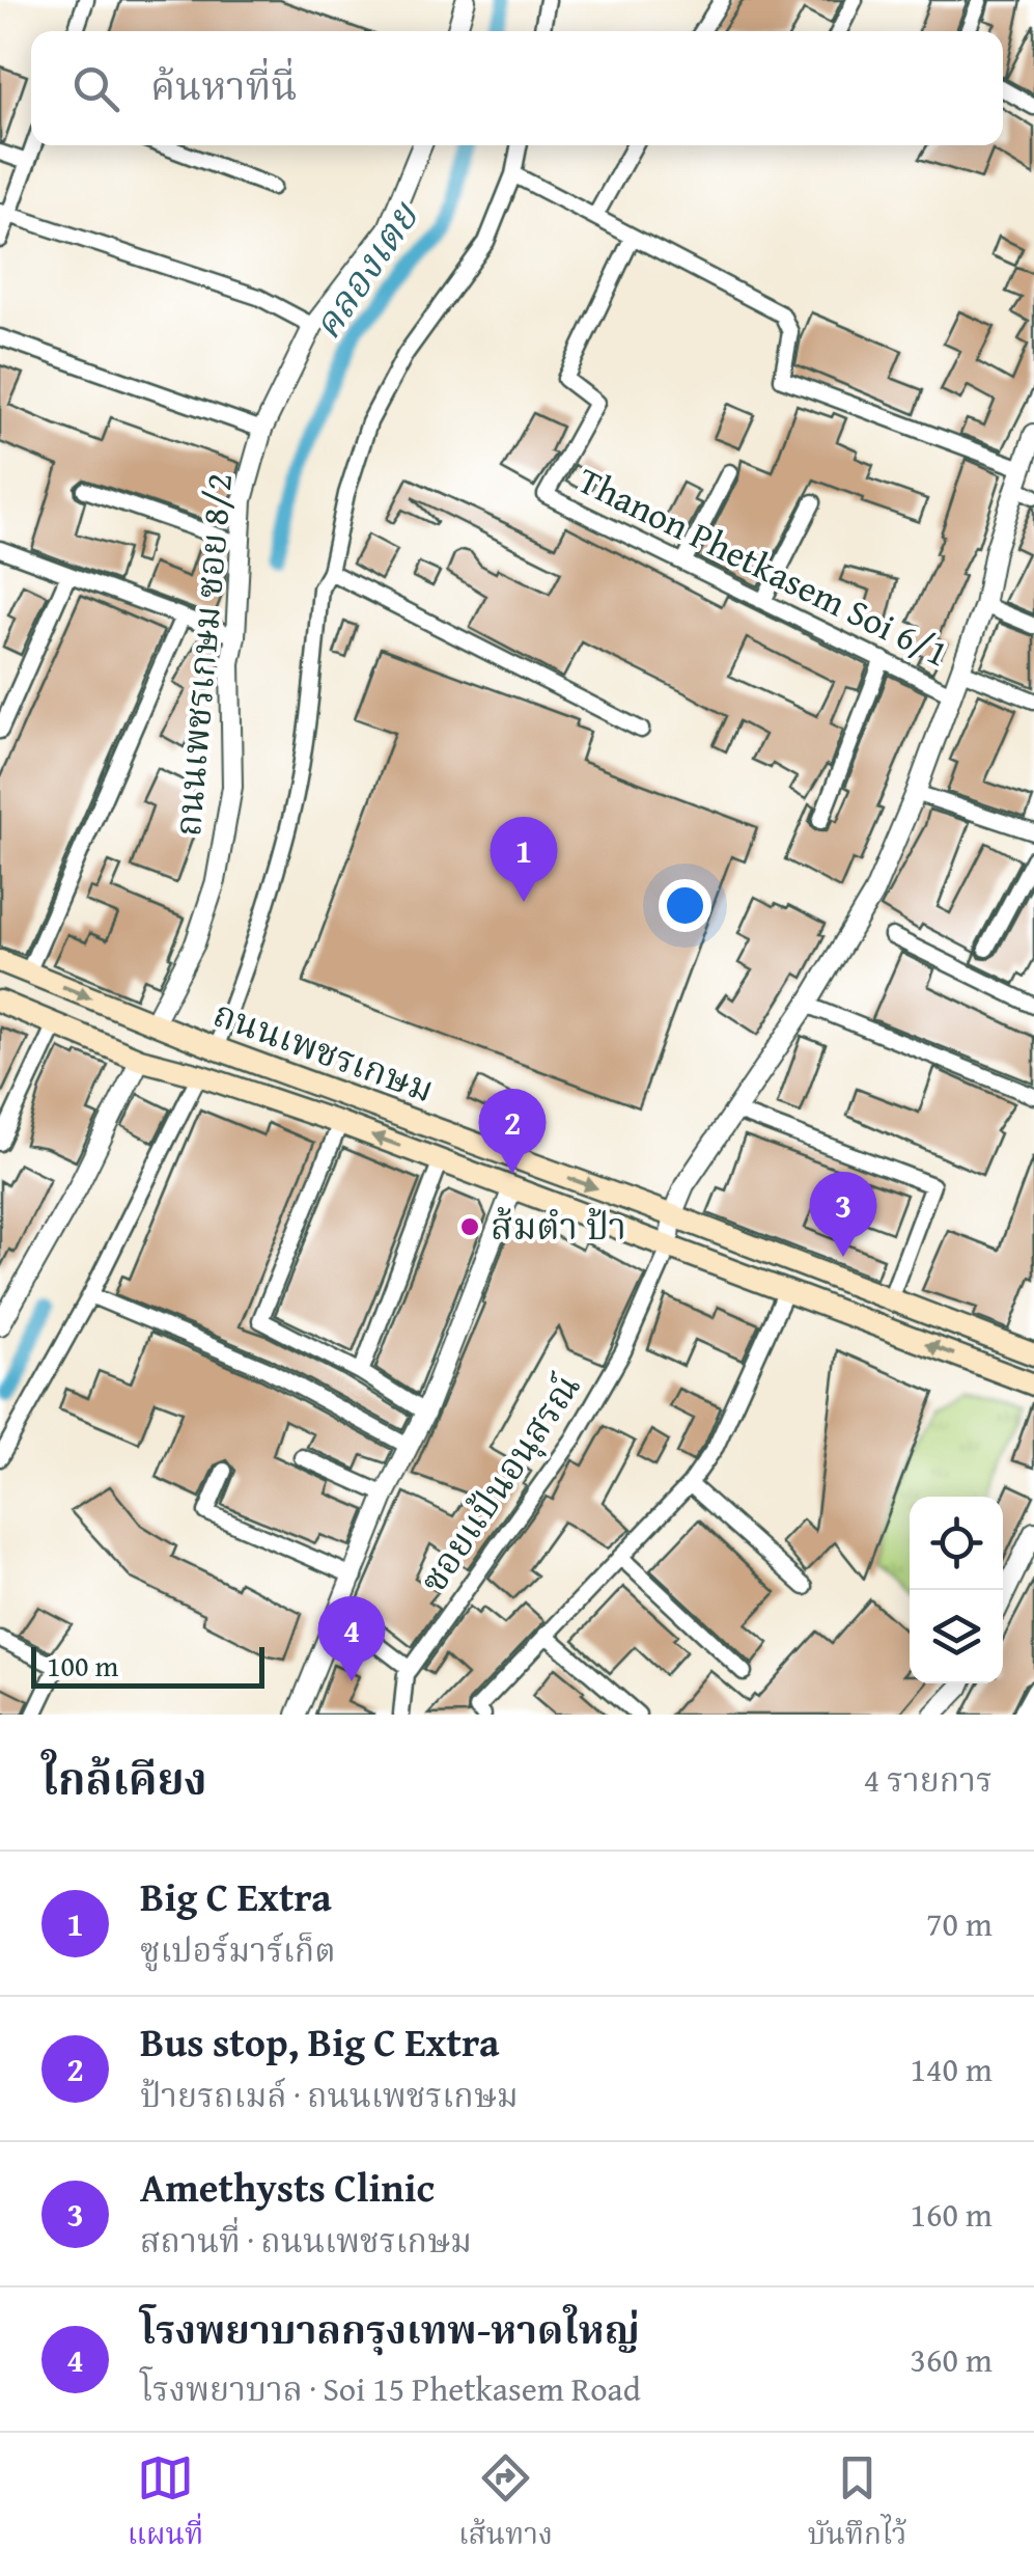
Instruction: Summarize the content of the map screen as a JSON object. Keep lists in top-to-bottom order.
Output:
{
  "streets": {
    "main road": ["ถนนเพชรเกษม"],
    "street": ["Thanon Phetkasem Soi 6/1", "ถนนเพชรเกษม ซอย 8/2", "ซอยแป้นอนุสรณ์"]
  },
  "crossings": [
    ["ถนนเพชรเกษม ซอย 8/2", "ถนนเพชรเกษม"],
    ["ถนนเพชรเกษม", "ซอยแป้นอนุสรณ์"]
  ],
  "water": ["คลองเตย"],
  "places": ["ส้มตำ ป้า"],
  "scale_bar": "100 m",
  "page": {
    "search": "ค้นหาที่นี่",
    "pins": [
      "1",
      "2",
      "3",
      "4"
    ],
    "scale": "100 m",
    "heading": ["ใกล้เคียง", "4 รายการ"],
    "list": [
      {
        "mark": "1",
        "name": "Big C Extra",
        "note": "ซูเปอร์มาร์เก็ต",
        "value": "70 m"
      },
      {
        "mark": "2",
        "name": "Bus stop, Big C Extra",
        "note": "ป้ายรถเมล์ · ถนนเพชรเกษม",
        "value": "140 m"
      },
      {
        "mark": "3",
        "name": "Amethysts Clinic",
        "note": "สถานที่ · ถนนเพชรเกษม",
        "value": "160 m"
      },
      {
        "mark": "4",
        "name": "โรงพยาบาลกรุงเทพ-หาดใหญ่",
        "note": "โรงพยาบาล · Soi 15 Phetkasem Road",
        "value": "360 m"
      }
    ],
    "nav": ["แผนที่", "เส้นทาง", "บันทึกไว้"]
  }
}
